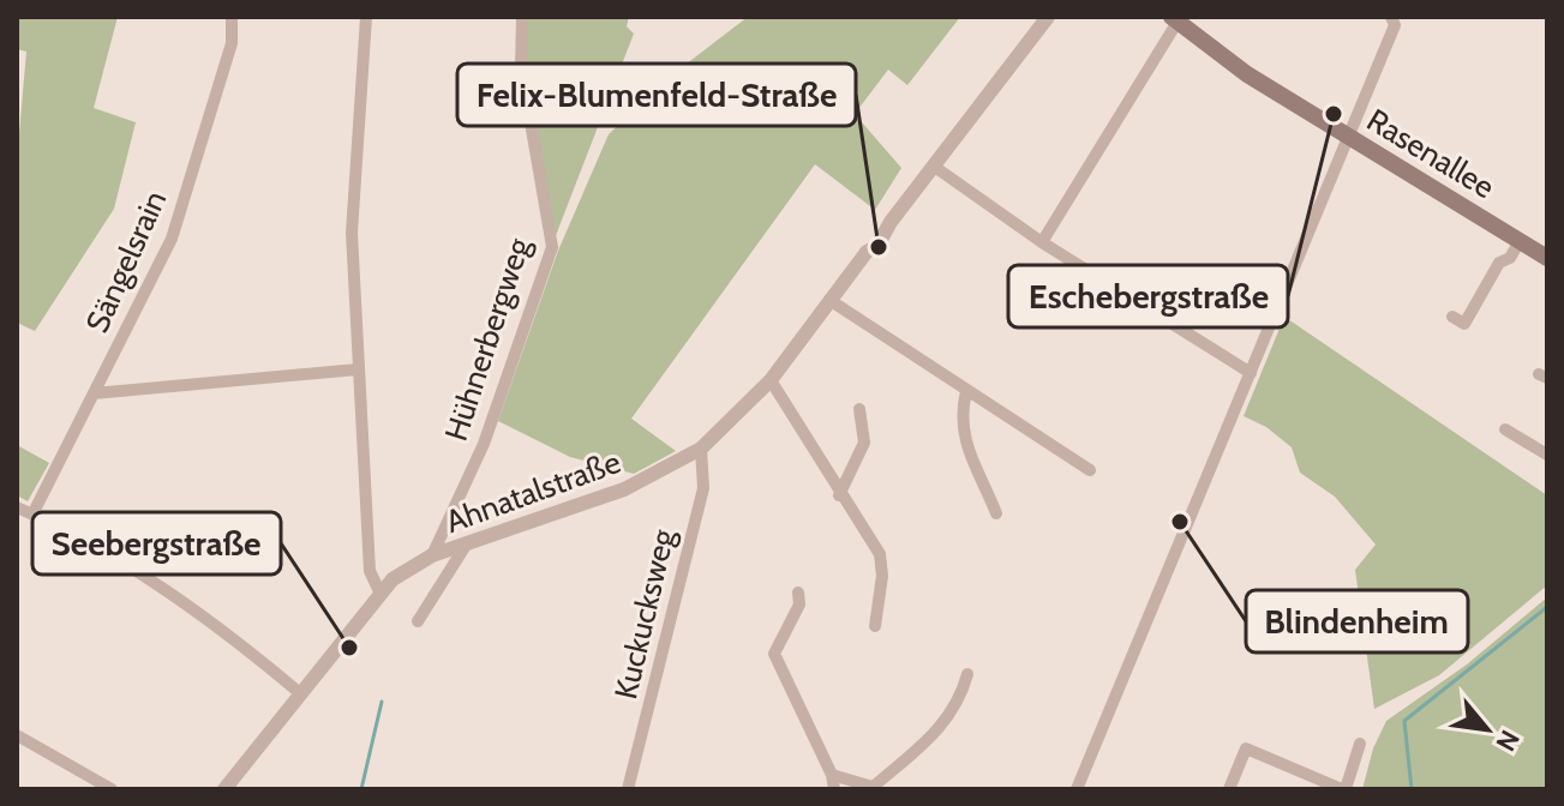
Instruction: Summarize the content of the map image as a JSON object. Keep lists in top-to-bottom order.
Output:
{
  "streets": {
    "main road": ["Rasenallee"],
    "street": [
      "Sängelsrain",
      "Hühnerbergweg",
      "Ahnatalstraße",
      "Kuckucksweg"
    ]
  },
  "crossings": [
    ["Hühnerbergweg", "Ahnatalstraße"],
    ["Ahnatalstraße", "Kuckucksweg"]
  ],
  "places": [
    "Eschebergstraße",
    "Felix-Blumenfeld-Straße",
    "Blindenheim",
    "Seebergstraße"
  ],
  "north": "bottom right"
}
